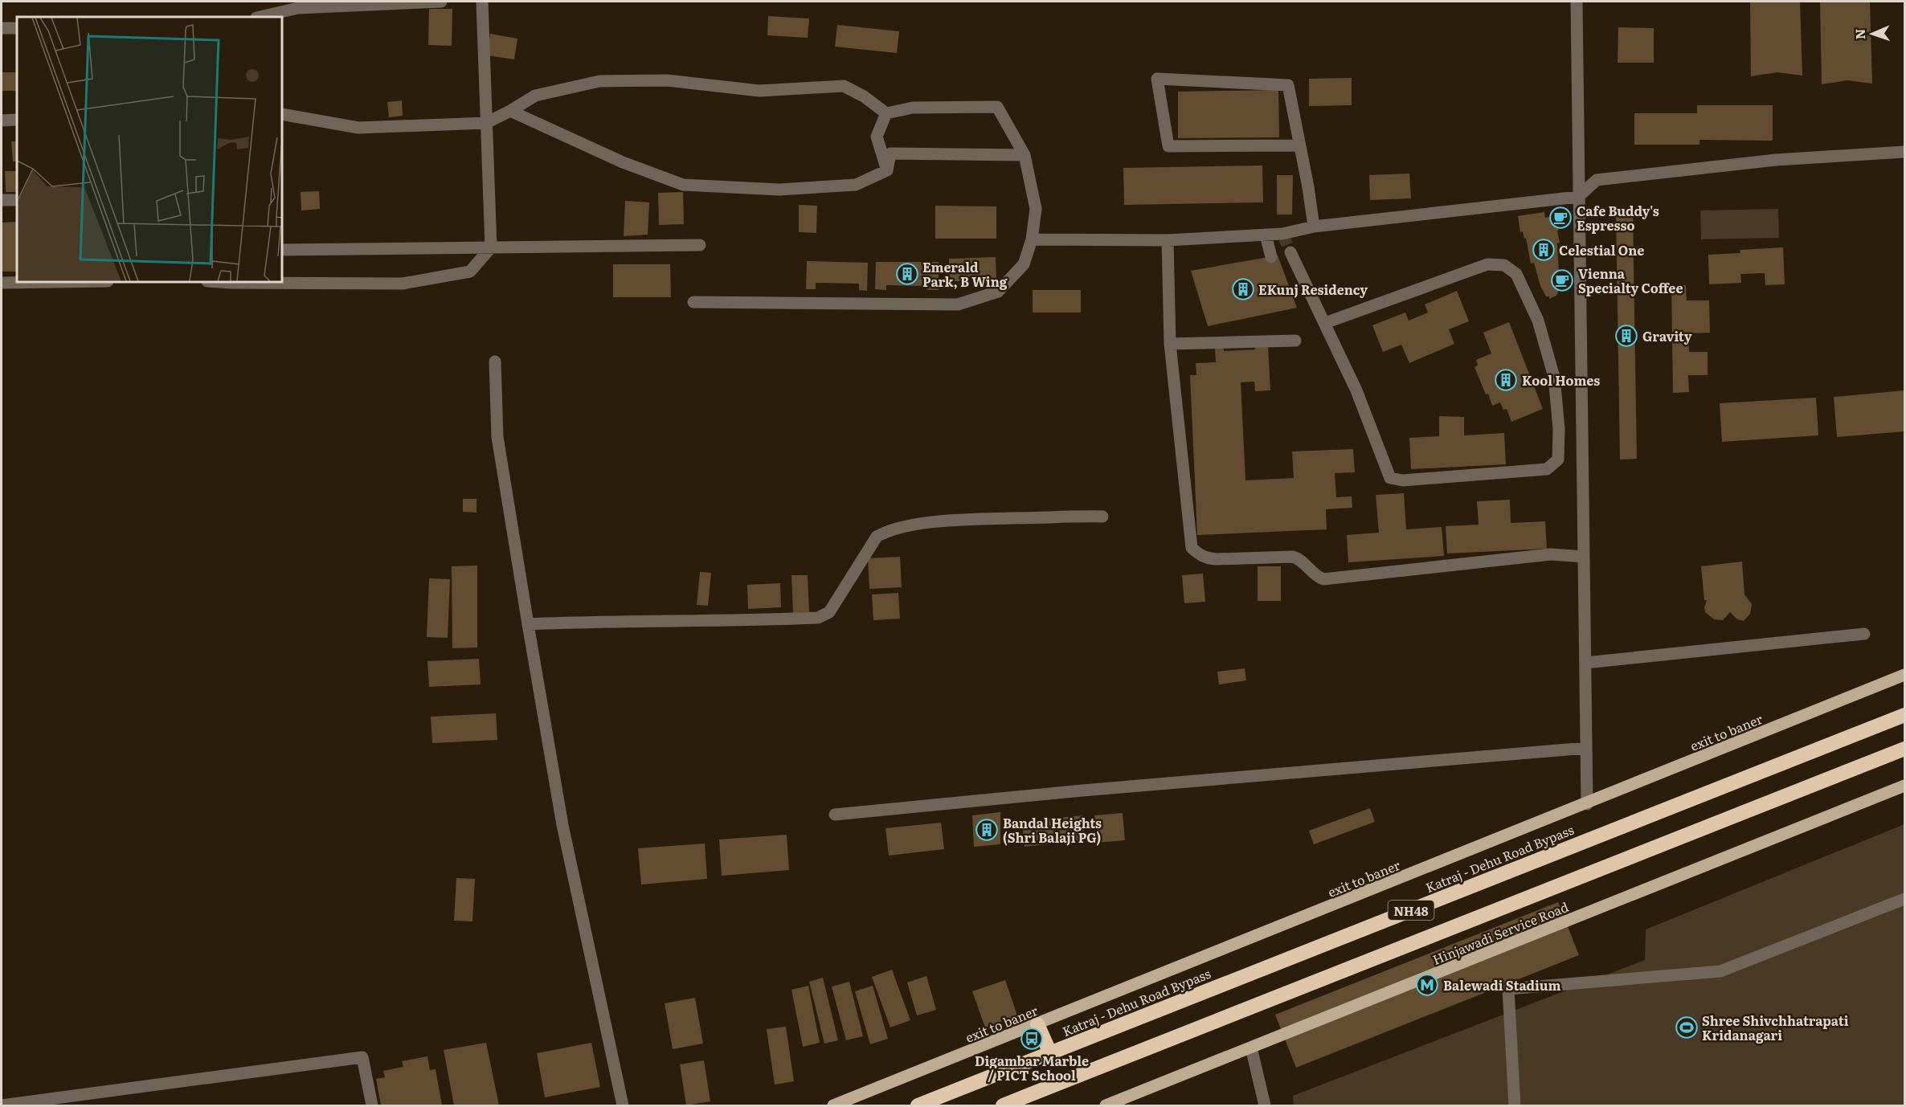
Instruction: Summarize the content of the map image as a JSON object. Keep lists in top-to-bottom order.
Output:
{
  "streets": {
    "highway": ["Katraj - Dehu Road Bypass", "NH48"],
    "main road": ["exit to baner", "Hinjawadi Service Road"]
  },
  "places": {
    "cafe": ["Cafe Buddy's Espresso", "Vienna Specialty Coffee"],
    "building": [
      "Celestial One",
      "Emerald Park, B Wing",
      "EKunj Residency",
      "Gravity",
      "Kool Homes",
      "Bandal Heights (Shri Balaji PG)"
    ],
    "metro station": ["Balewadi Stadium"],
    "sports": ["Shree Shivchhatrapati Kridanagari"],
    "bus stop": ["Digambar Marble / PICT School"]
  },
  "north": "left"
}
